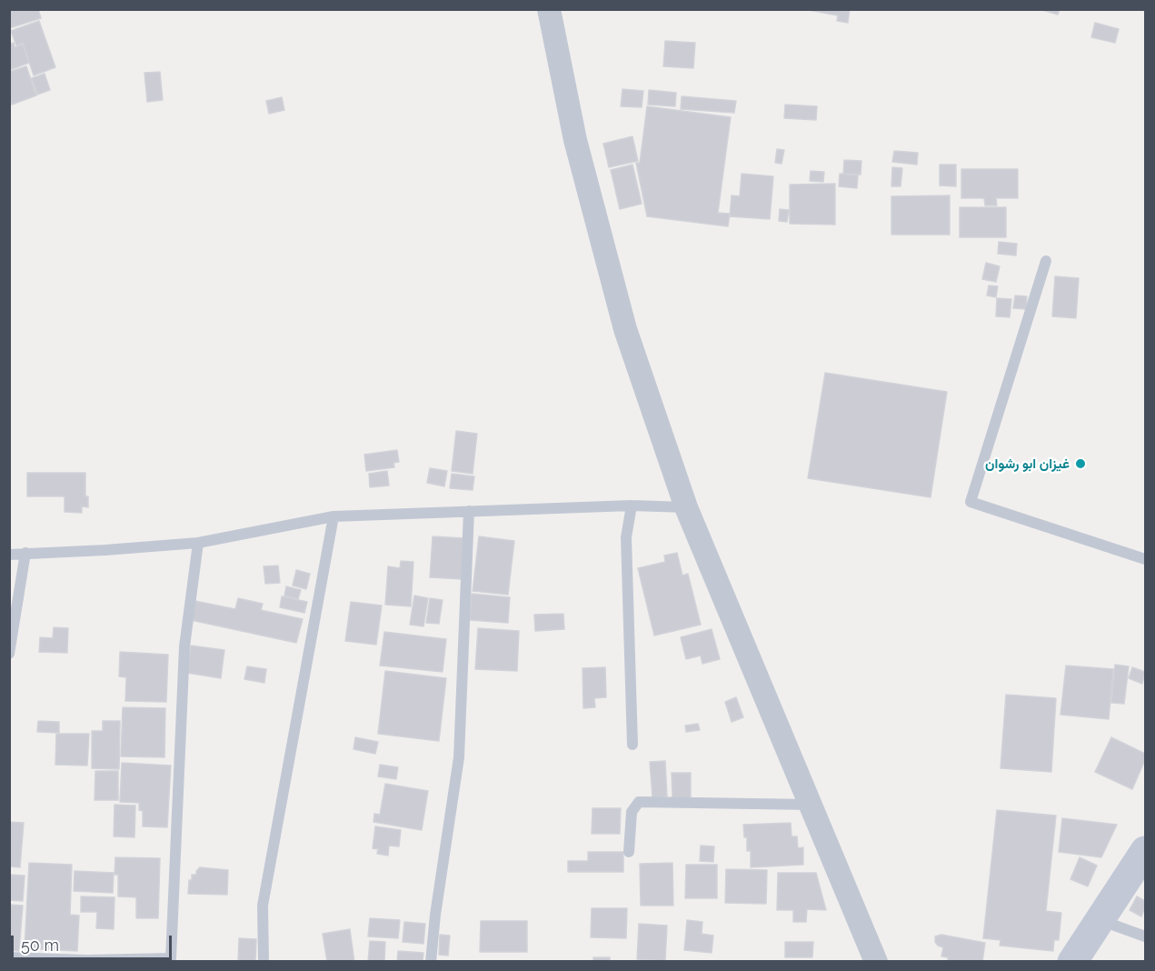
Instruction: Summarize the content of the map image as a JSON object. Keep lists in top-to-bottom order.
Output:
{
  "places": ["غيزان ابو رشوان"],
  "scale_bar": "50 m"
}
